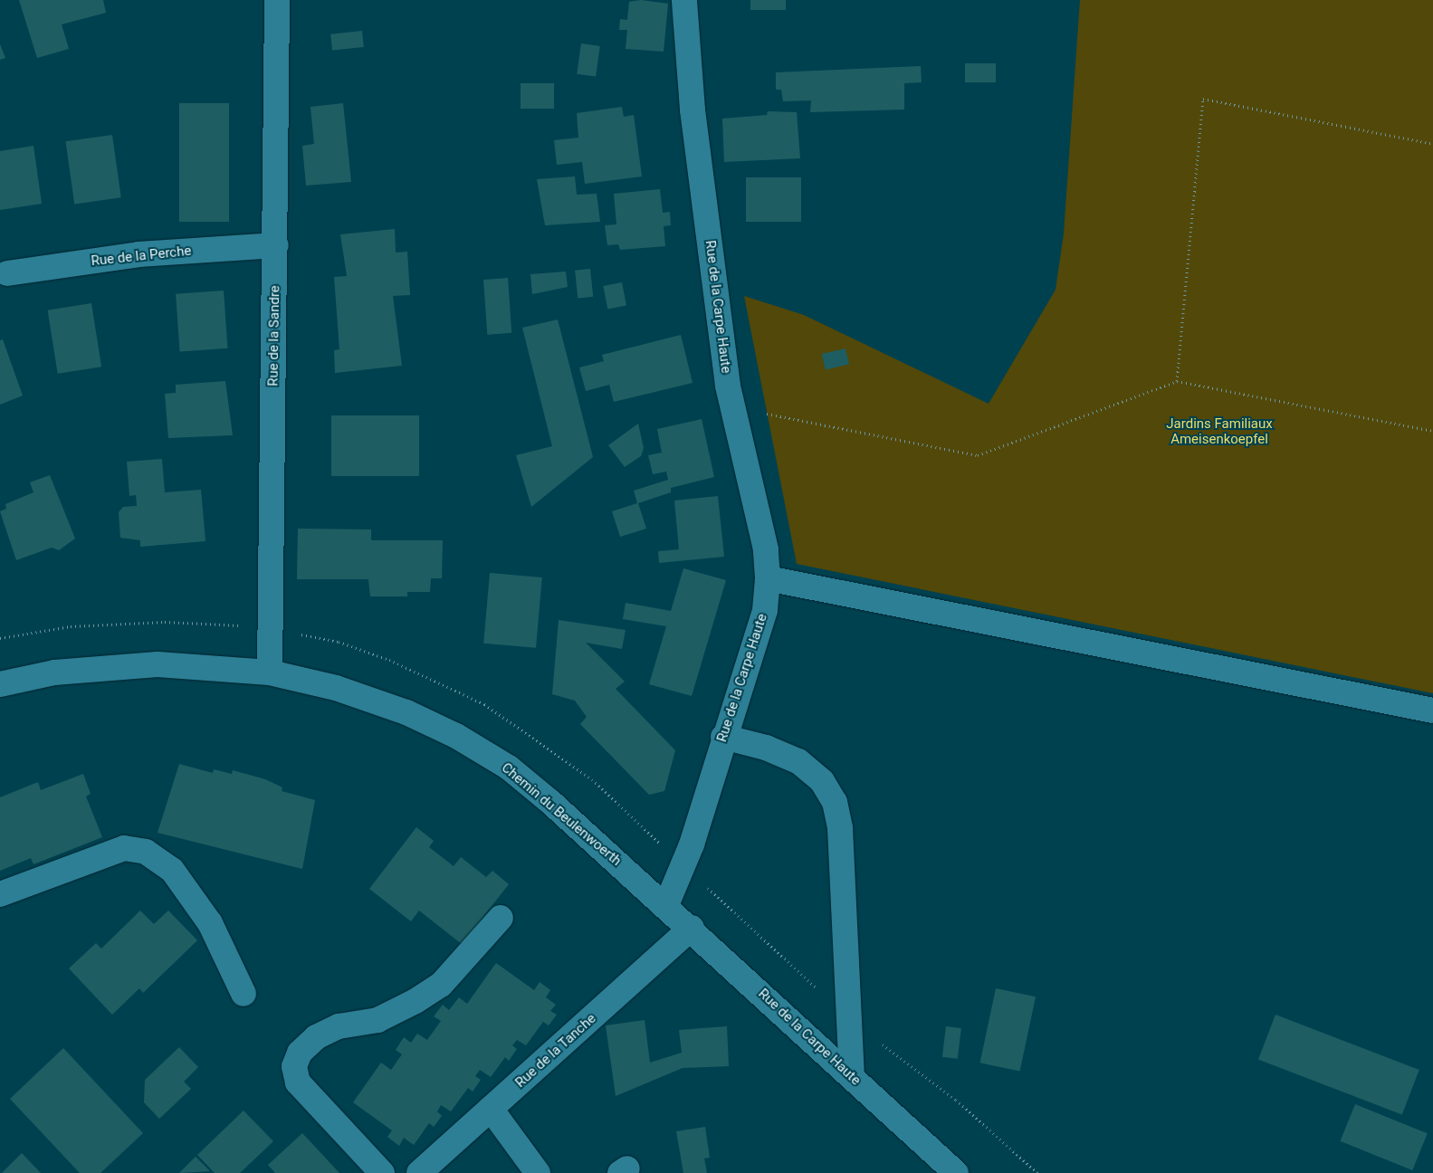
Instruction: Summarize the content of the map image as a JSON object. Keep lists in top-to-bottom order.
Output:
{
  "streets": {
    "street": [
      "Rue de la Perche",
      "Rue de la Carpe Haute",
      "Rue de la Sandre",
      "Chemin du Beulenwoerth",
      "Rue de la Tanche"
    ]
  },
  "crossings": [
    ["Rue de la Perche", "Rue de la Sandre"],
    ["Rue de la Carpe Haute", "Chemin du Beulenwoerth"],
    ["Rue de la Carpe Haute", "Rue de la Tanche"],
    ["Rue de la Sandre", "Chemin du Beulenwoerth"]
  ],
  "parks": ["Jardins Familiaux Ameisenkoepfel"]
}
